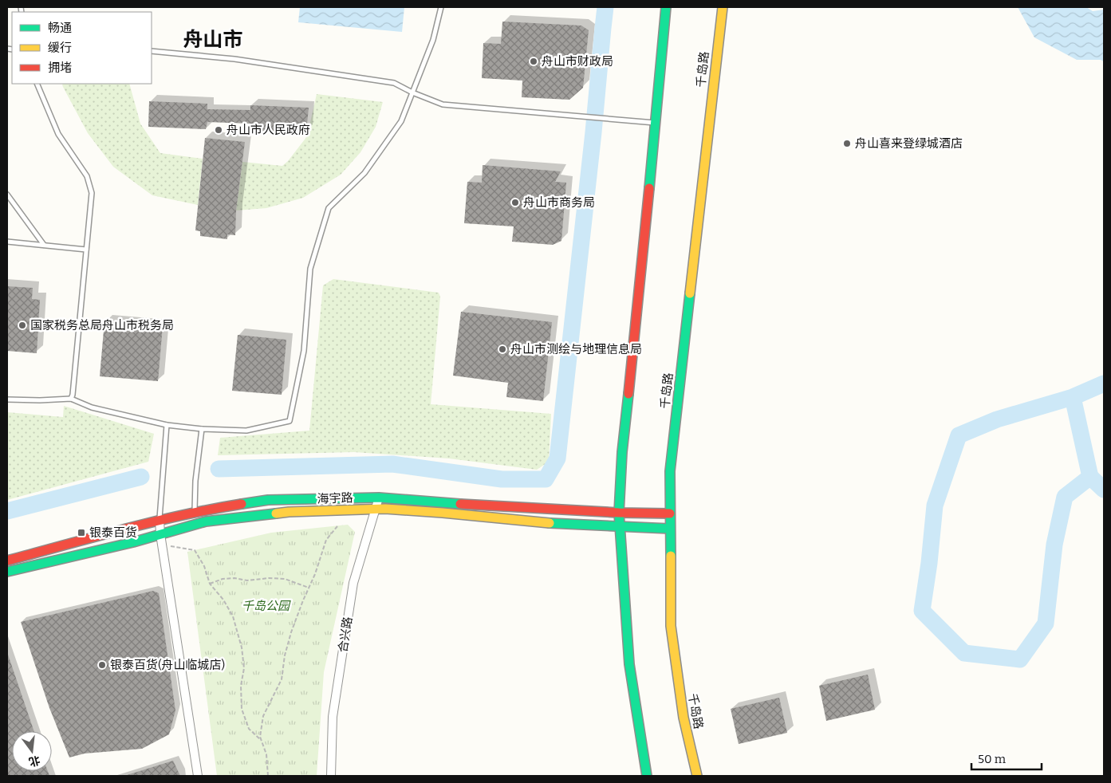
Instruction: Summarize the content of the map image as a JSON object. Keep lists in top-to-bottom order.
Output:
{
  "streets": {
    "street": ["千岛路", "海宇路", "合兴路"]
  },
  "crossings": [
    ["千岛路", "海宇路"],
    ["海宇路", "合兴路"]
  ],
  "districts": ["舟山市"],
  "parks": ["千岛公园"],
  "places": {
    "other": [
      "舟山市财政局",
      "舟山市人民政府",
      "舟山喜来登绿城酒店",
      "舟山市商务局",
      "国家税务总局舟山市税务局",
      "舟山市测绘与地理信息局",
      "银泰百货(舟山临城店)"
    ],
    "transit": ["银泰百货"]
  },
  "legend": ["畅通", "缓行", "拥堵"],
  "scale_bar": "50 m",
  "north": "bottom"
}
